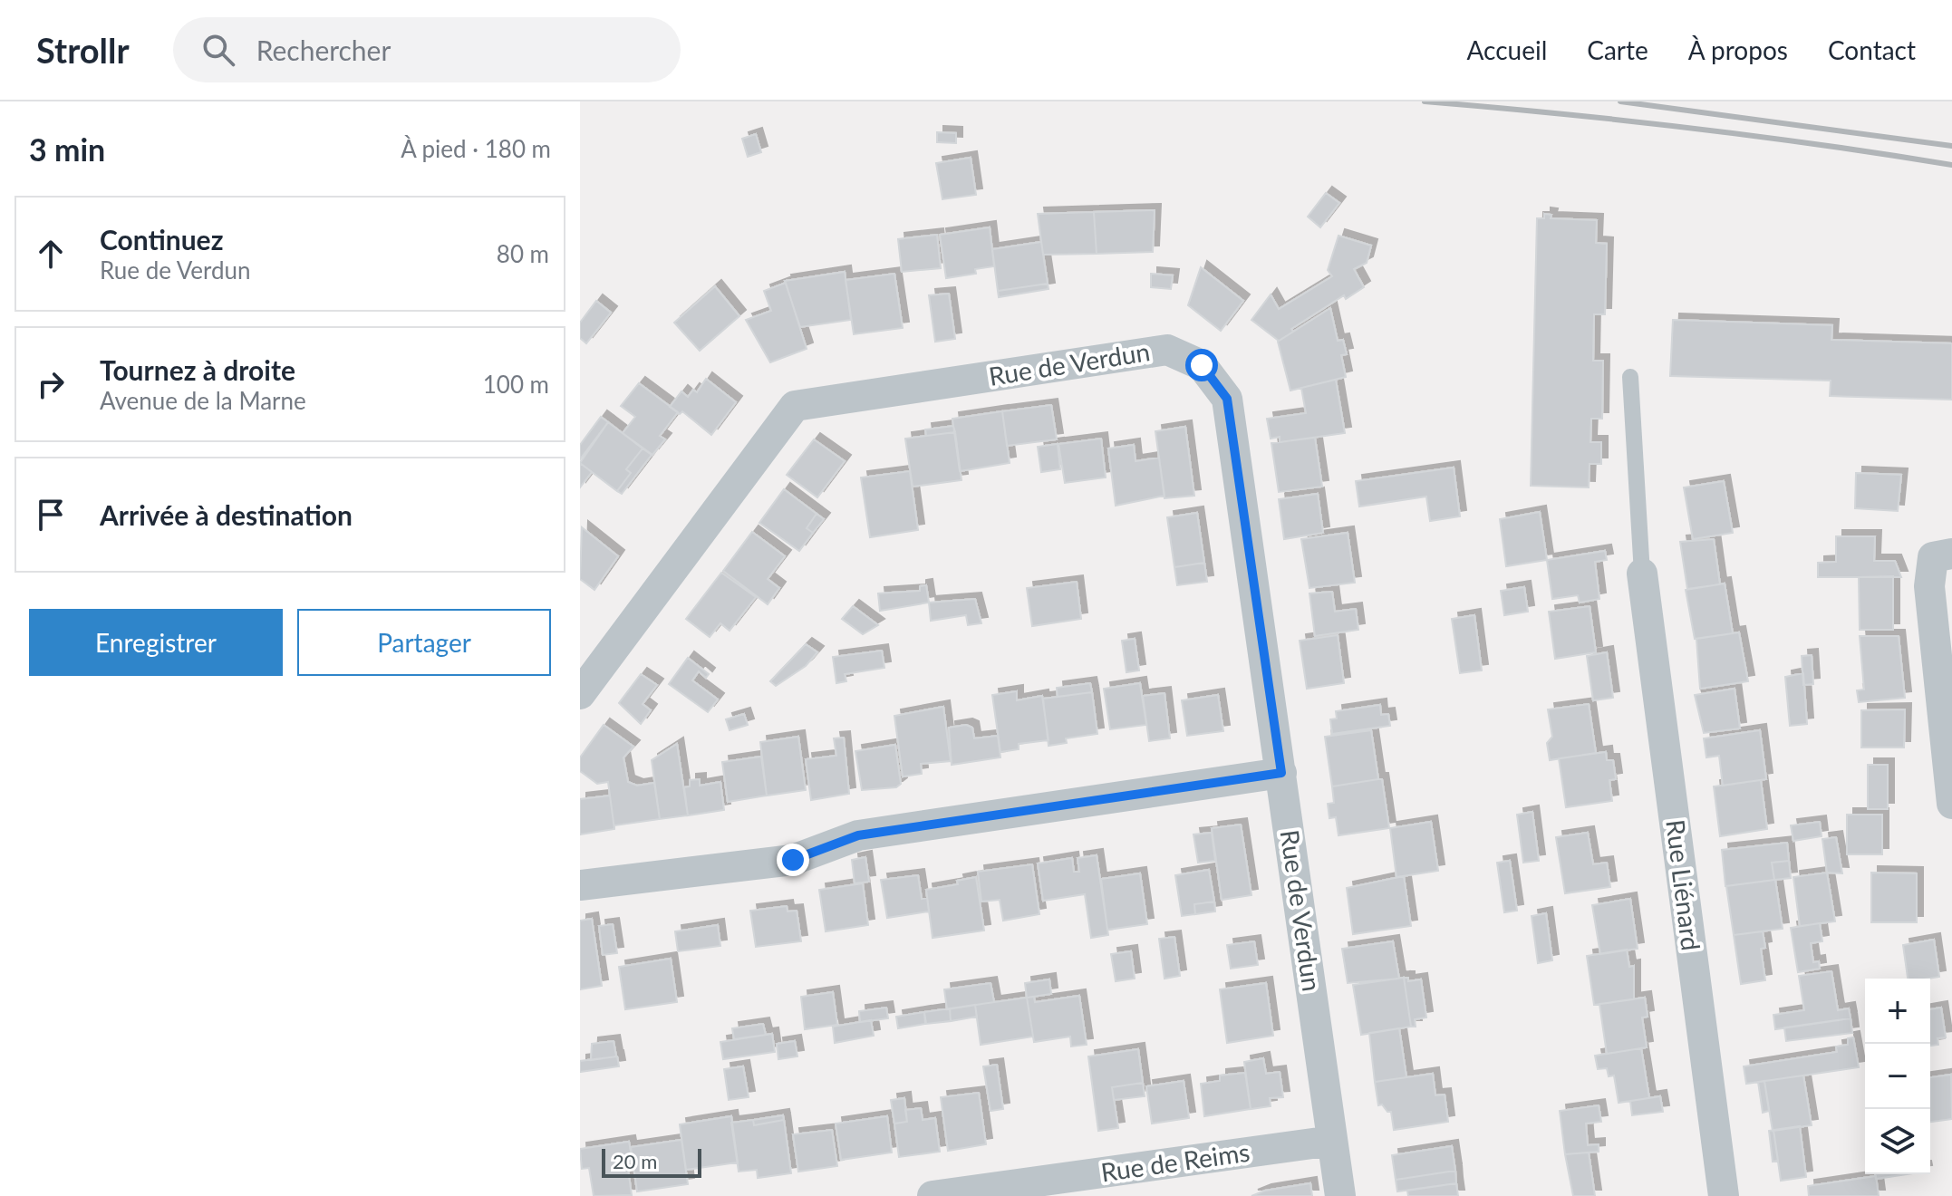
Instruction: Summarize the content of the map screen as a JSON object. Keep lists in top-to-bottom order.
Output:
{
  "streets": {
    "street": ["Rue de Verdun", "Rue Liénard", "Rue de Reims"]
  },
  "crossings": [
    ["Rue de Verdun", "Rue de Reims"]
  ],
  "scale_bar": "20 m",
  "page": {
    "header": "Strollr",
    "search": "Rechercher",
    "nav": [
      "Accueil",
      "Carte",
      "À propos",
      "Contact"
    ],
    "heading": ["3 min", "À pied · 180 m"],
    "list": [
      ["Continuez", "Rue de Verdun", "80 m"],
      ["Tournez à droite", "Avenue de la Marne", "100 m"],
      "Arrivée à destination"
    ],
    "buttons": ["Enregistrer", "Partager"],
    "map_buttons": ["+", "−"],
    "scale": "20 m"
  }
}
